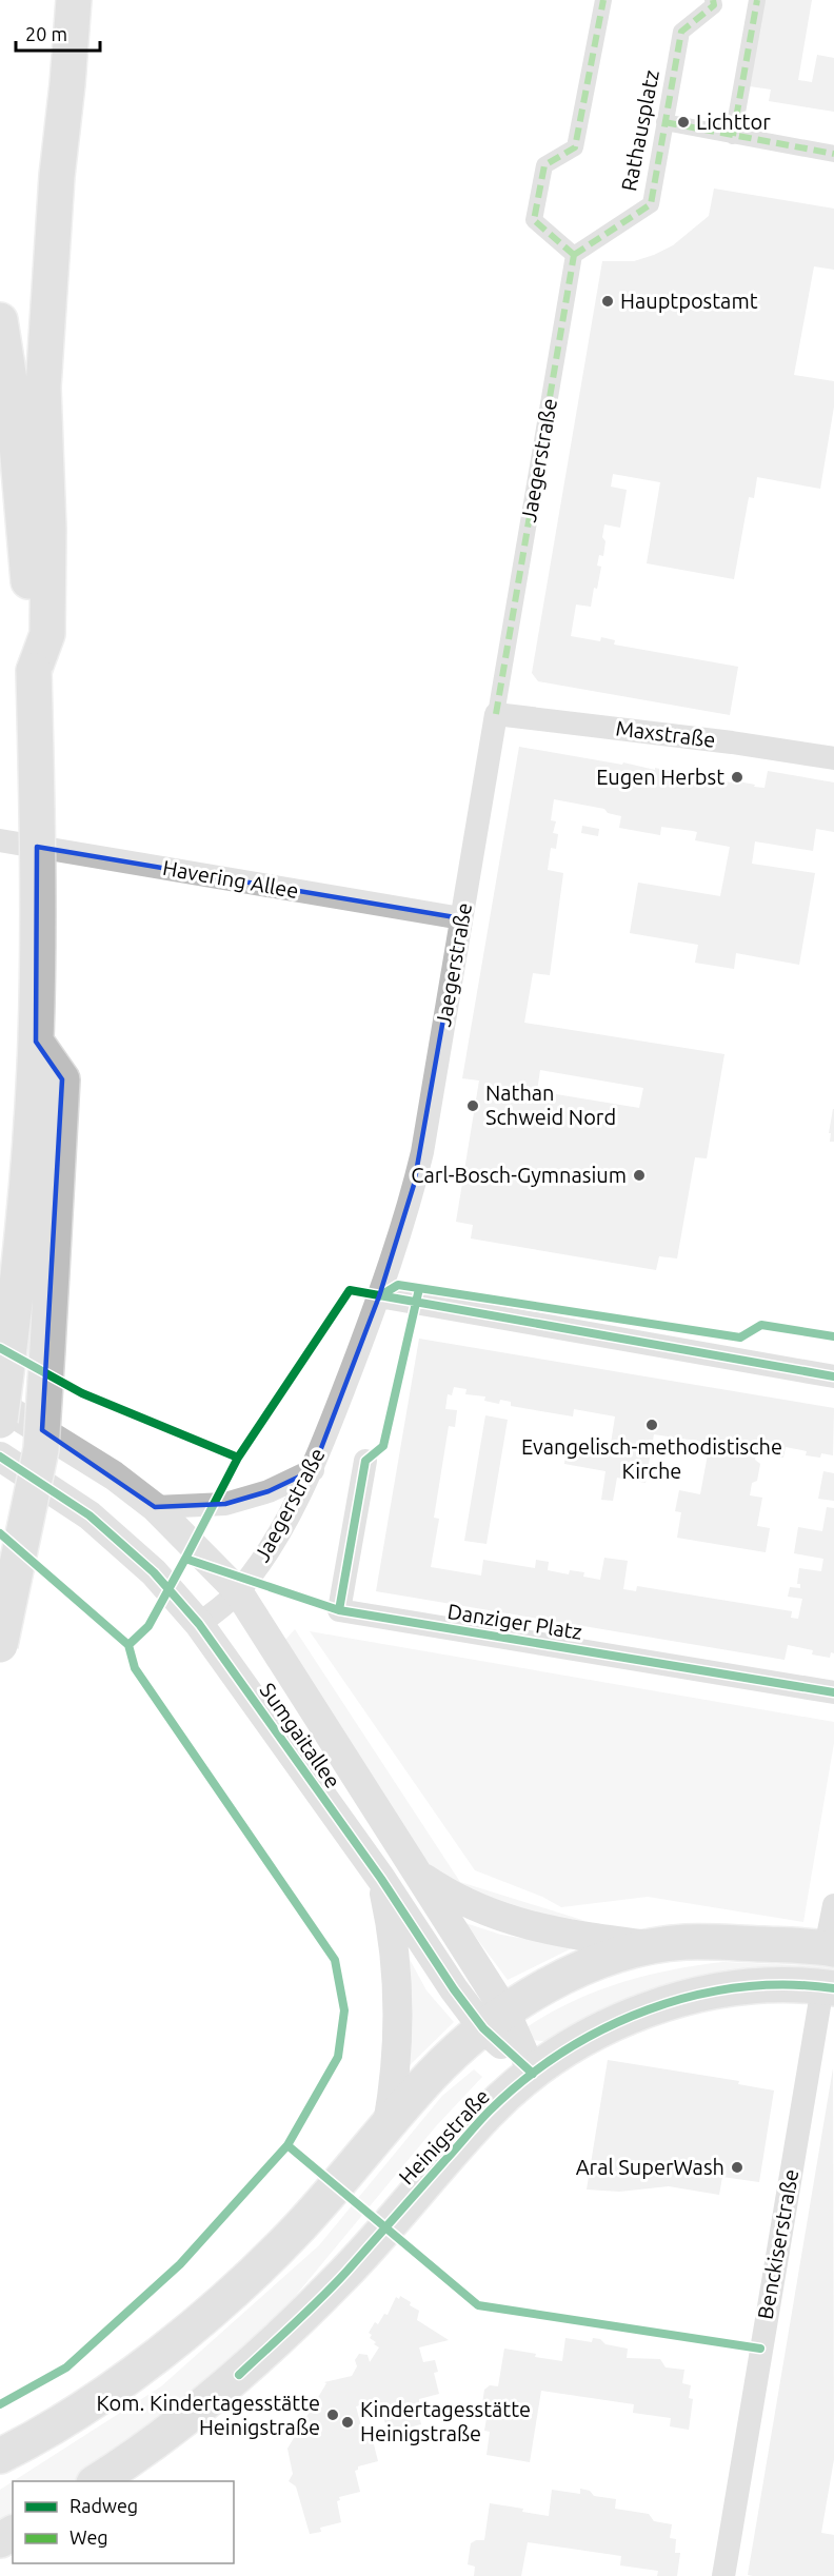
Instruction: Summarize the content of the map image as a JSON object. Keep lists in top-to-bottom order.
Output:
{
  "streets": {
    "main road": ["Heinigstraße"],
    "street": [
      "Rathausplatz",
      "Jaegerstraße",
      "Maxstraße",
      "Havering Allee",
      "Danziger Platz",
      "Sumgaitallee",
      "Benckiserstraße"
    ]
  },
  "crossings": [
    ["Rathausplatz", "Jaegerstraße"],
    ["Jaegerstraße", "Maxstraße"],
    ["Jaegerstraße", "Havering Allee"],
    ["Jaegerstraße", "Sumgaitallee"],
    ["Sumgaitallee", "Heinigstraße"],
    ["Heinigstraße", "Benckiserstraße"]
  ],
  "places": [
    "Lichttor",
    "Hauptpostamt",
    "Eugen Herbst",
    "Nathan Schweid Nord",
    "Carl-Bosch-Gymnasium",
    "Evangelisch-methodistische Kirche",
    "Aral SuperWash",
    "Kom. Kindertagesstätte Heinigstraße",
    "Kindertagesstätte Heinigstraße"
  ],
  "legend": ["Radweg", "Weg"],
  "scale_bar": "20 m"
}
